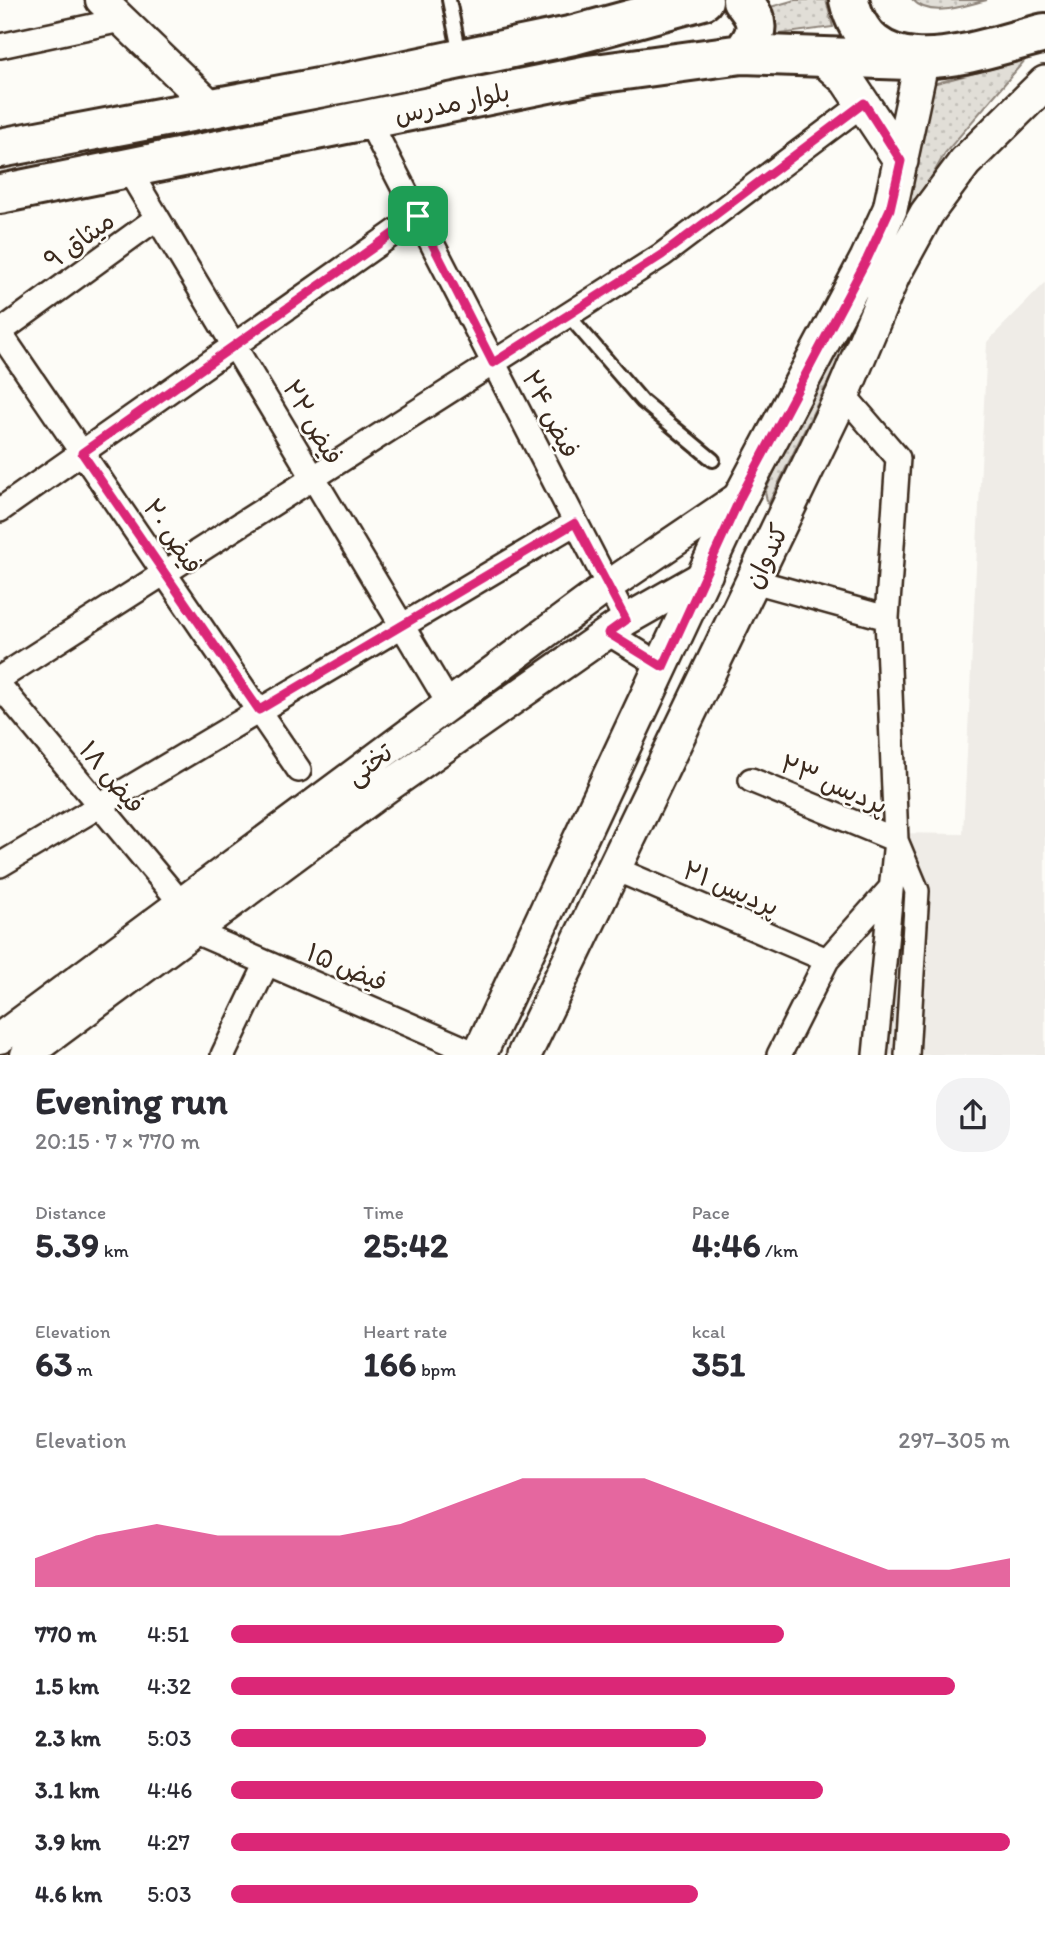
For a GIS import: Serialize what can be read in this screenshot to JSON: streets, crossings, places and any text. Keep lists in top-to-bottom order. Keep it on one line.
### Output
{"streets":{"highway":["بلوار مدرس"],"main road":["کندوان"],"street":["میثاق ۹","فیض ۲۴","فیض ۲۲","فیض ۲۰","تختی","فیض ۱۸","پردیس ۲۳","پردیس ۲۱","فیض ۱۵"]},"crossings":[["بلوار مدرس","فیض ۲۴"],["بلوار مدرس","فیض ۲۲"],["بلوار مدرس","کندوان"],["میثاق ۹","فیض ۲۲"],["میثاق ۹","فیض ۲۰"],["فیض ۲۴","تختی"],["فیض ۲۲","تختی"],["کندوان","تختی"],["کندوان","پردیس ۲۱"],["کندوان","فیض ۱۵"],["تختی","فیض ۱۸"],["تختی","فیض ۱۵"]],"page":{"heading":["Evening run","20:15 · 7 × 770 m"],"stats":[["Distance","5.39 km"],["Time","25:42"],["Pace","4:46 /km"],["Elevation","63 m"],["Heart rate","166 bpm"],["kcal","351"]],"chart":["Elevation","297–305 m"],"list":[{"name":"770 m","note":"4:51"},{"name":"1.5 km","note":"4:32"},{"name":"2.3 km","note":"5:03"},{"name":"3.1 km","note":"4:46"},{"name":"3.9 km","note":"4:27"},{"name":"4.6 km","note":"5:03"}]}}
